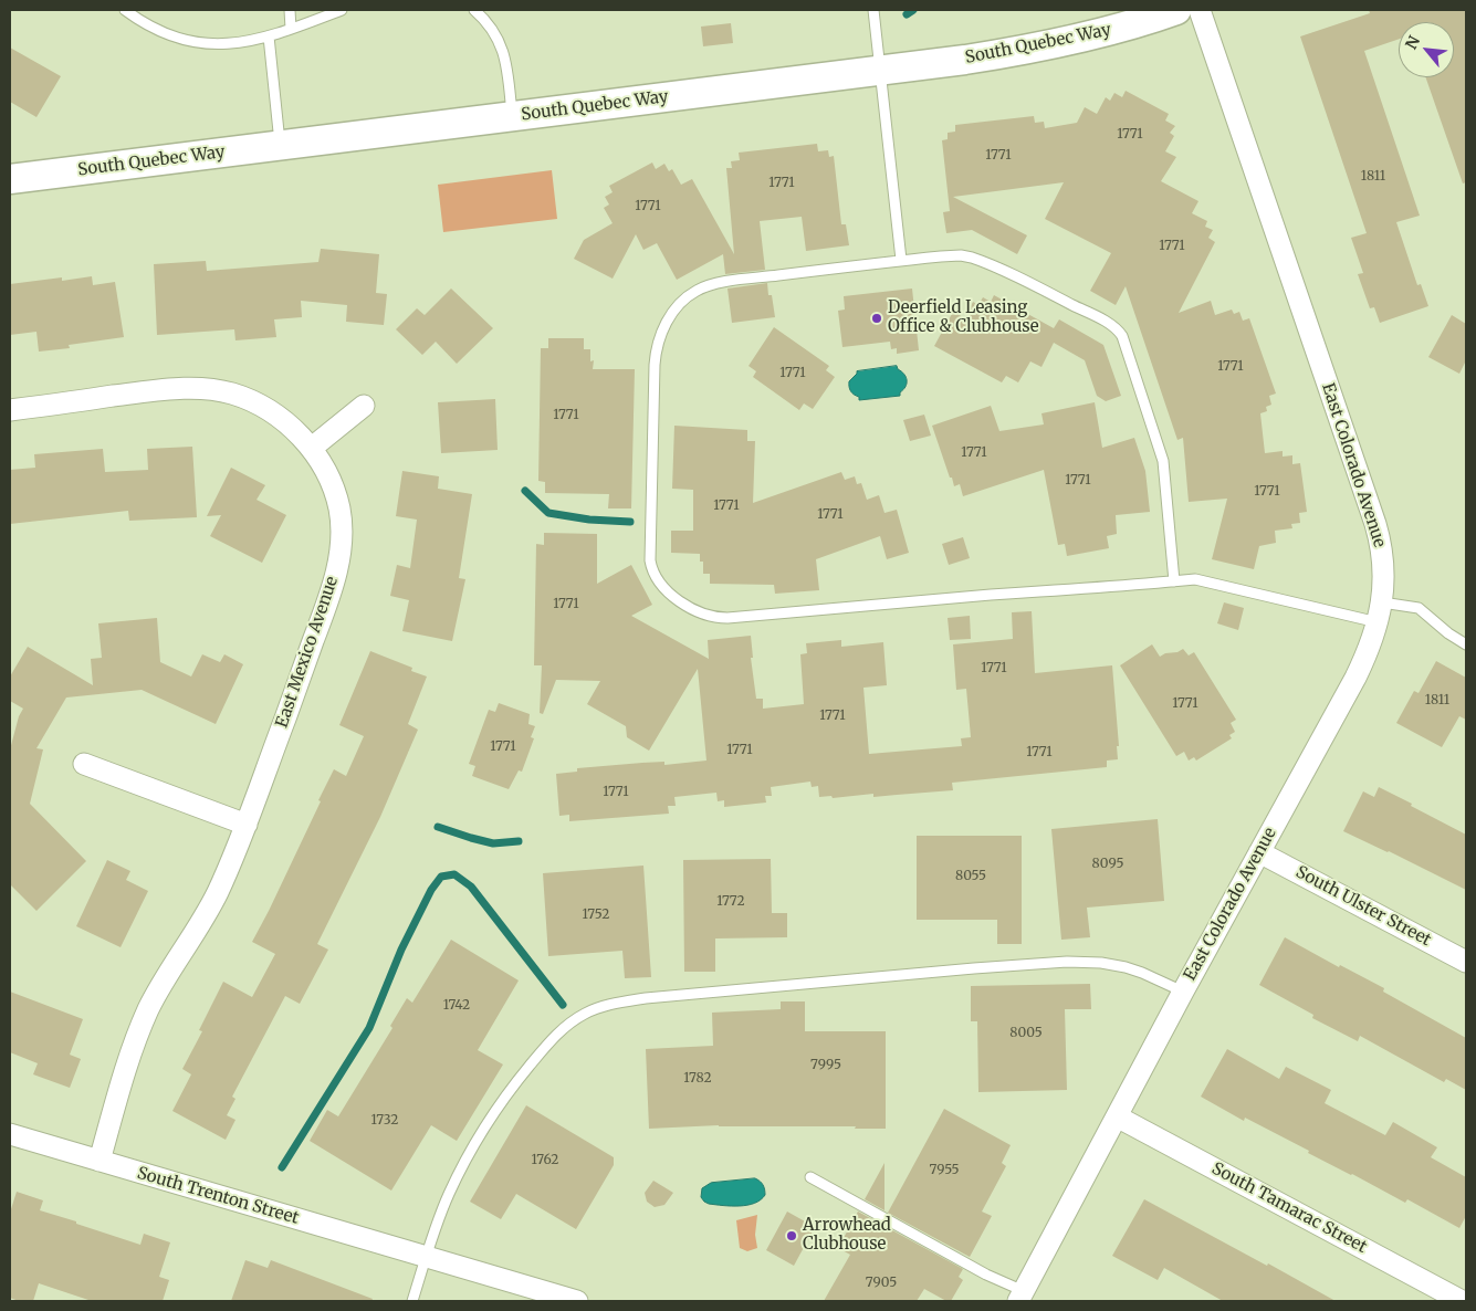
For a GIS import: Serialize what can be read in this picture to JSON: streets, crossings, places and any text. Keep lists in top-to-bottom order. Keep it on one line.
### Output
{"streets":{"street":["South Quebec Way","East Colorado Avenue","East Mexico Avenue","South Ulster Street","South Trenton Street","South Tamarac Street"]},"crossings":[["East Colorado Avenue","South Ulster Street"],["East Colorado Avenue","South Trenton Street"],["East Colorado Avenue","South Tamarac Street"],["East Mexico Avenue","South Trenton Street"]],"places":["Deerfield Leasing Office & Clubhouse","Arrowhead Clubhouse"],"house_numbers":["1771","1771","1811","1771","1771","1771","1771","1771","1771","1771","1771","1771","1771","1771","1771","1771","1811","1771","1771","1771","1771","1771","1771","8095","8055","1772","1752","1742","8005","7995","1782","1732","1762","7955","7905"],"north":"top left"}
